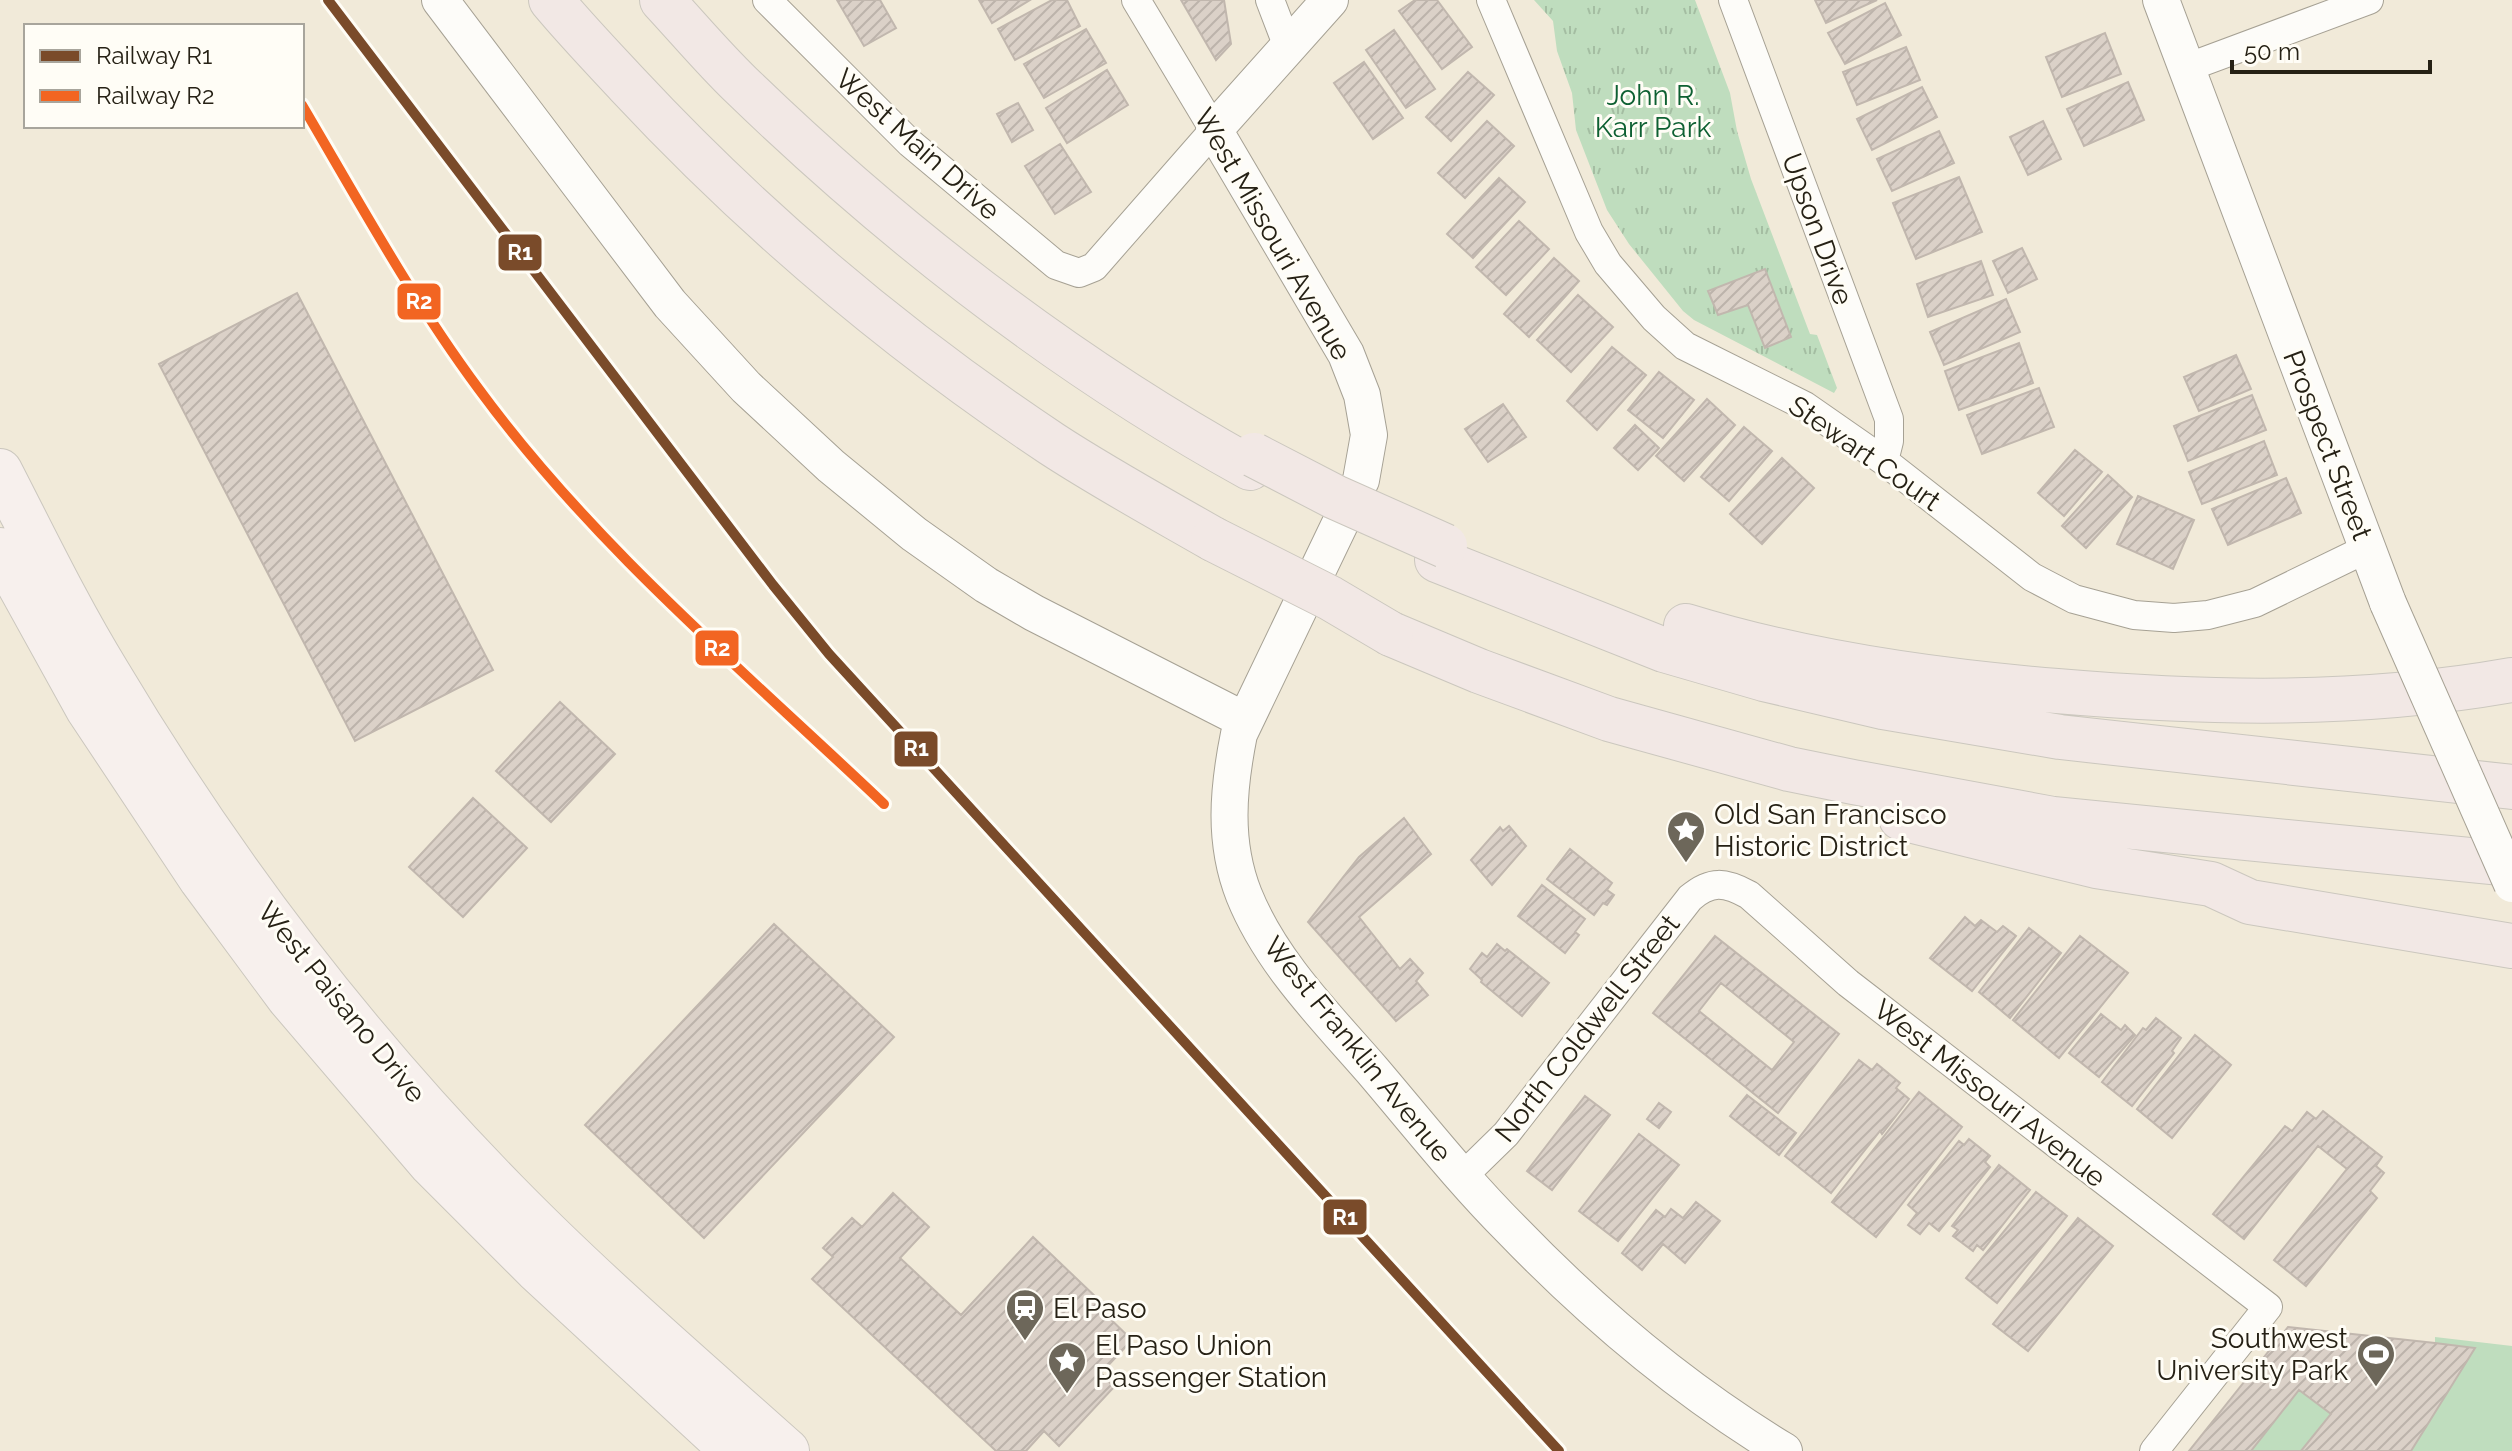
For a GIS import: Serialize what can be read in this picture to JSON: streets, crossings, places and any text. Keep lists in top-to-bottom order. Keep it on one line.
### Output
{"streets":{"main road":["West Paisano Drive"],"street":["West Main Drive","Upson Drive","West Missouri Avenue","Prospect Street","Stewart Court","North Coldwell Street","West Franklin Avenue"]},"crossings":[["West Main Drive","West Missouri Avenue"],["Upson Drive","Stewart Court"],["West Missouri Avenue","North Coldwell Street"],["West Missouri Avenue","West Franklin Avenue"],["Prospect Street","Stewart Court"],["North Coldwell Street","West Franklin Avenue"]],"parks":["John R. Karr Park"],"places":{"place":["Old San Francisco Historic District","El Paso Union Passenger Station"],"station":["El Paso"],"sports":["Southwest University Park"]},"lines":["rail line R1","rail line R2"],"legend":["Railway R1","Railway R2"],"scale_bar":"50 m"}
